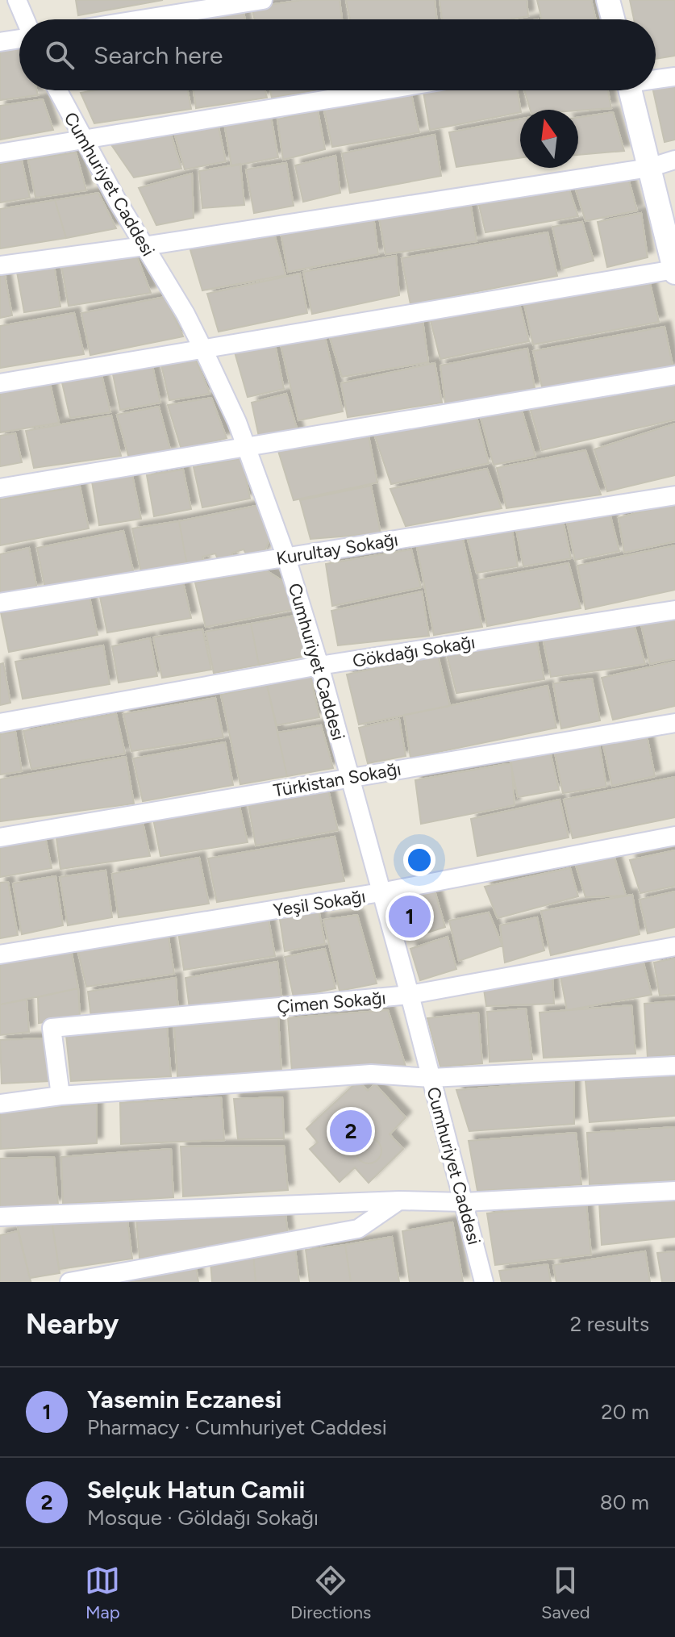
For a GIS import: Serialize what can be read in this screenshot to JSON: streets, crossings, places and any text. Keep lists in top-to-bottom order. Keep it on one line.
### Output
{"streets":{"street":["Cumhuriyet Caddesi","Kurultay Sokağı","Gökdağı Sokağı","Türkistan Sokağı","Yeşil Sokağı","Çimen Sokağı"]},"crossings":[["Cumhuriyet Caddesi","Kurultay Sokağı"],["Cumhuriyet Caddesi","Gökdağı Sokağı"],["Cumhuriyet Caddesi","Türkistan Sokağı"],["Cumhuriyet Caddesi","Yeşil Sokağı"],["Cumhuriyet Caddesi","Çimen Sokağı"]],"north":"top","page":{"search":"Search here","pins":["1","2"],"heading":["Nearby","2 results"],"list":[{"mark":"1","name":"Yasemin Eczanesi","note":"Pharmacy · Cumhuriyet Caddesi","value":"20 m"},{"mark":"2","name":"Selçuk Hatun Camii","note":"Mosque · Göldağı Sokağı","value":"80 m"}],"nav":["Map","Directions","Saved"]}}
